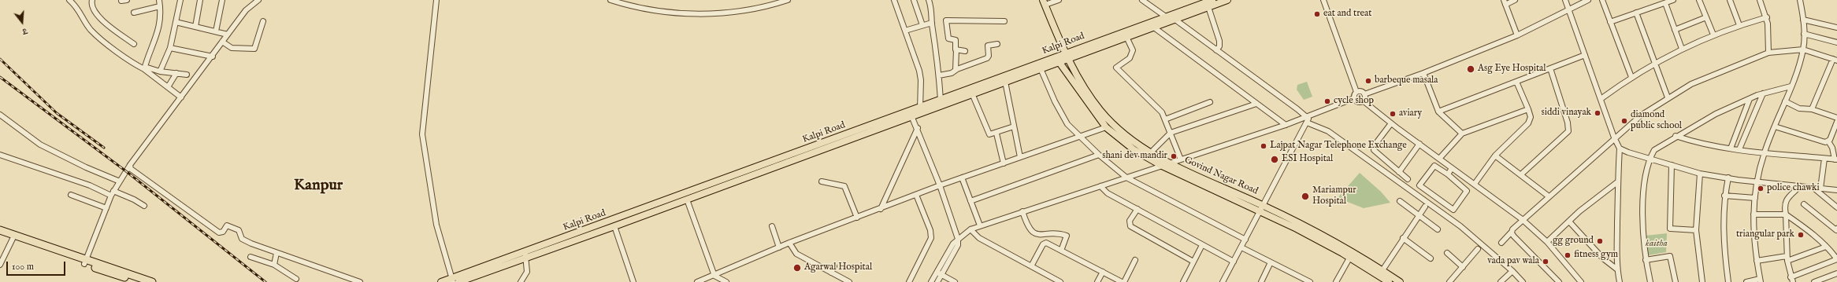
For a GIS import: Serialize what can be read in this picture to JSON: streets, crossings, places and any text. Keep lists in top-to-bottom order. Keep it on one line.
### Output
{"streets":{"main road":["Kalpi Road","Govind Nagar Road"]},"crossings":[["Kalpi Road","Govind Nagar Road"]],"districts":["Kanpur"],"parks":["kaitha"],"places":["eat and treat","Asg Eye Hospital","barbeque masala","cycle shop","siddi vinayak","aviary","diamond public school","Lajpat Nagar Telephone Exchange","shani dev mandir","ESI Hospital","police chawki","Mariampur Hospital","triangular park","gg ground","fitness gym","vada pav wala","Agarwal Hospital"],"scale_bar":"100 m","north":"bottom"}
